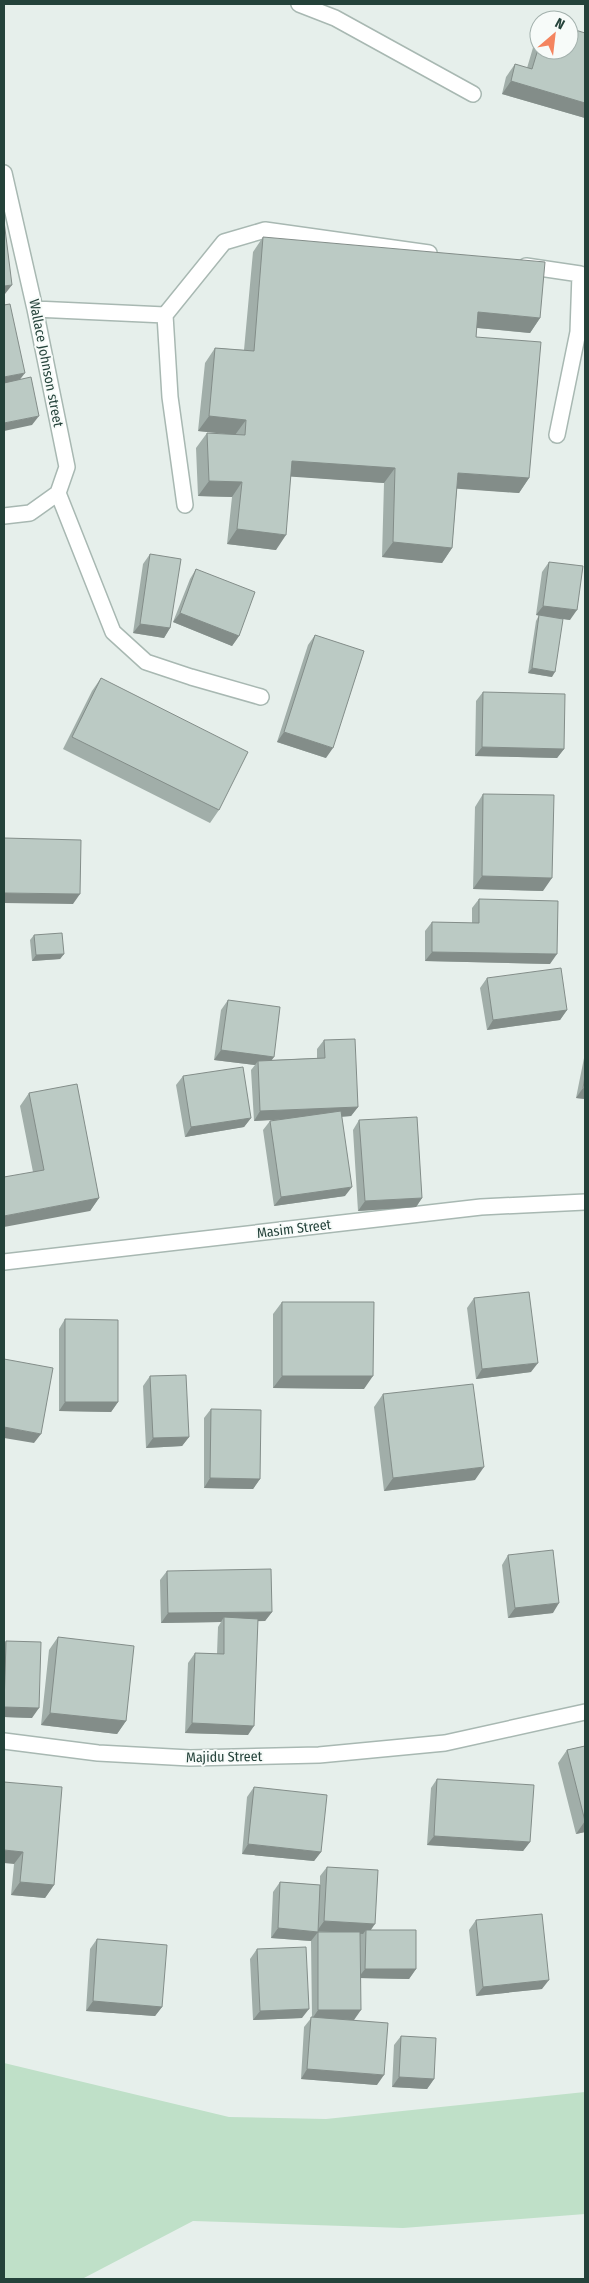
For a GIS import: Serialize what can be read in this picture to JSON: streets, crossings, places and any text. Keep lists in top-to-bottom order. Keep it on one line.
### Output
{"streets":{"street":["Wallace Johnson street","Masim Street","Majidu Street"]},"north":"top right"}
